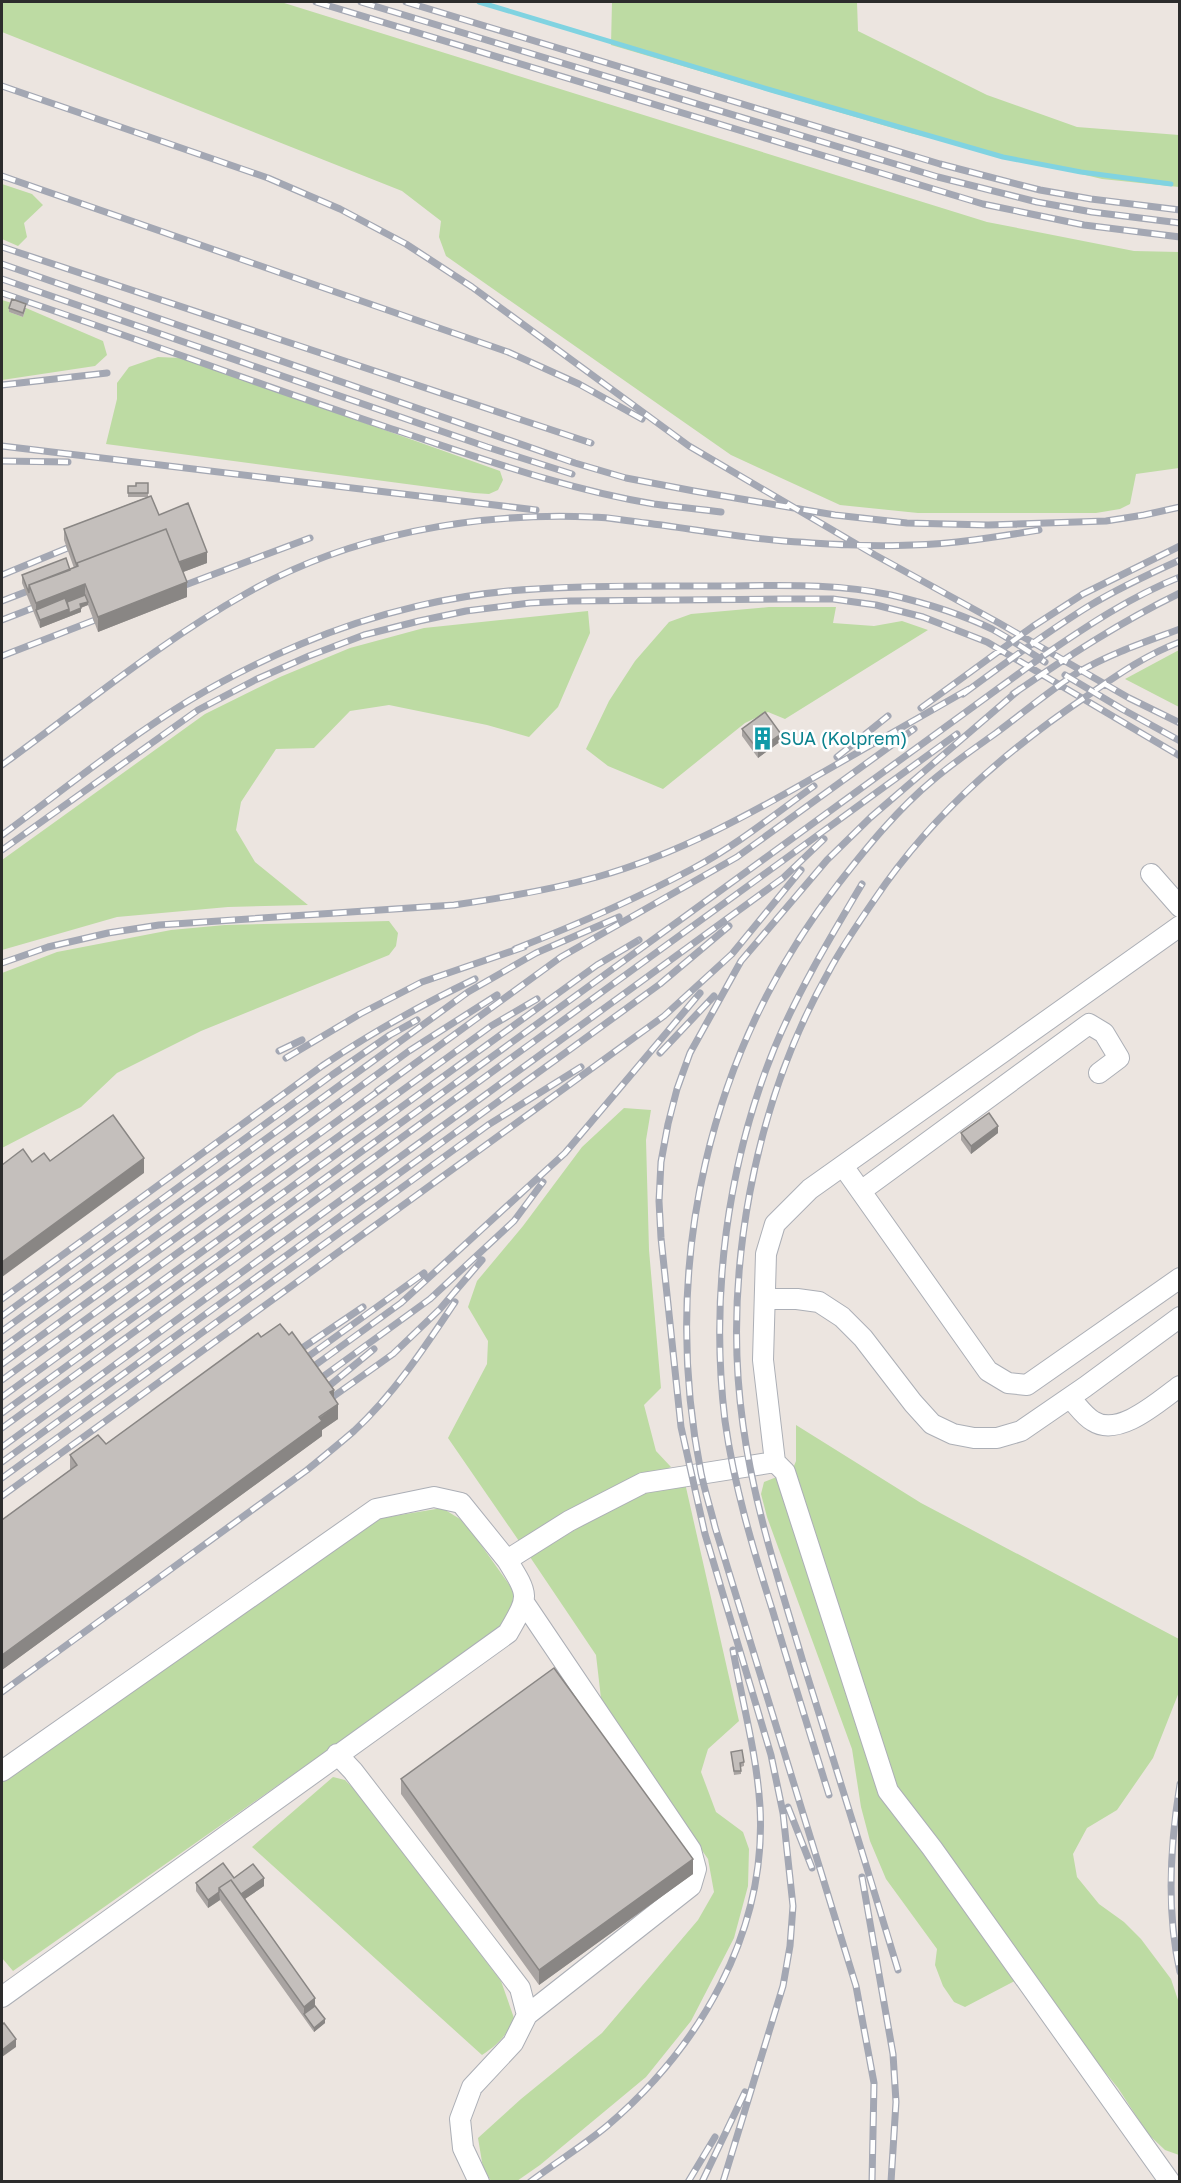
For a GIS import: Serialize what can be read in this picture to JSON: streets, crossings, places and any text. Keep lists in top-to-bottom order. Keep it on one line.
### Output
{"places":{"building":["SUA (Kolprem)"]}}
